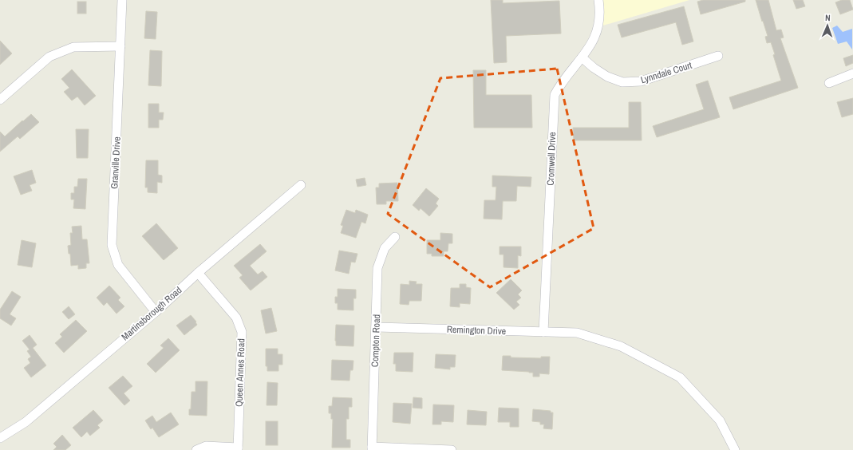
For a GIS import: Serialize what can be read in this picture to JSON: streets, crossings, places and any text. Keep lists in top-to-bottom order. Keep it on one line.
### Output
{"streets":{"street":["Lynndale Court","Cromwell Drive","Granville Drive","Martinsborough Road","Remington Drive","Compton Road","Queen Annes Road"]},"crossings":[["Lynndale Court","Cromwell Drive"],["Cromwell Drive","Remington Drive"],["Granville Drive","Martinsborough Road"],["Martinsborough Road","Queen Annes Road"],["Remington Drive","Compton Road"]],"north":"top"}
